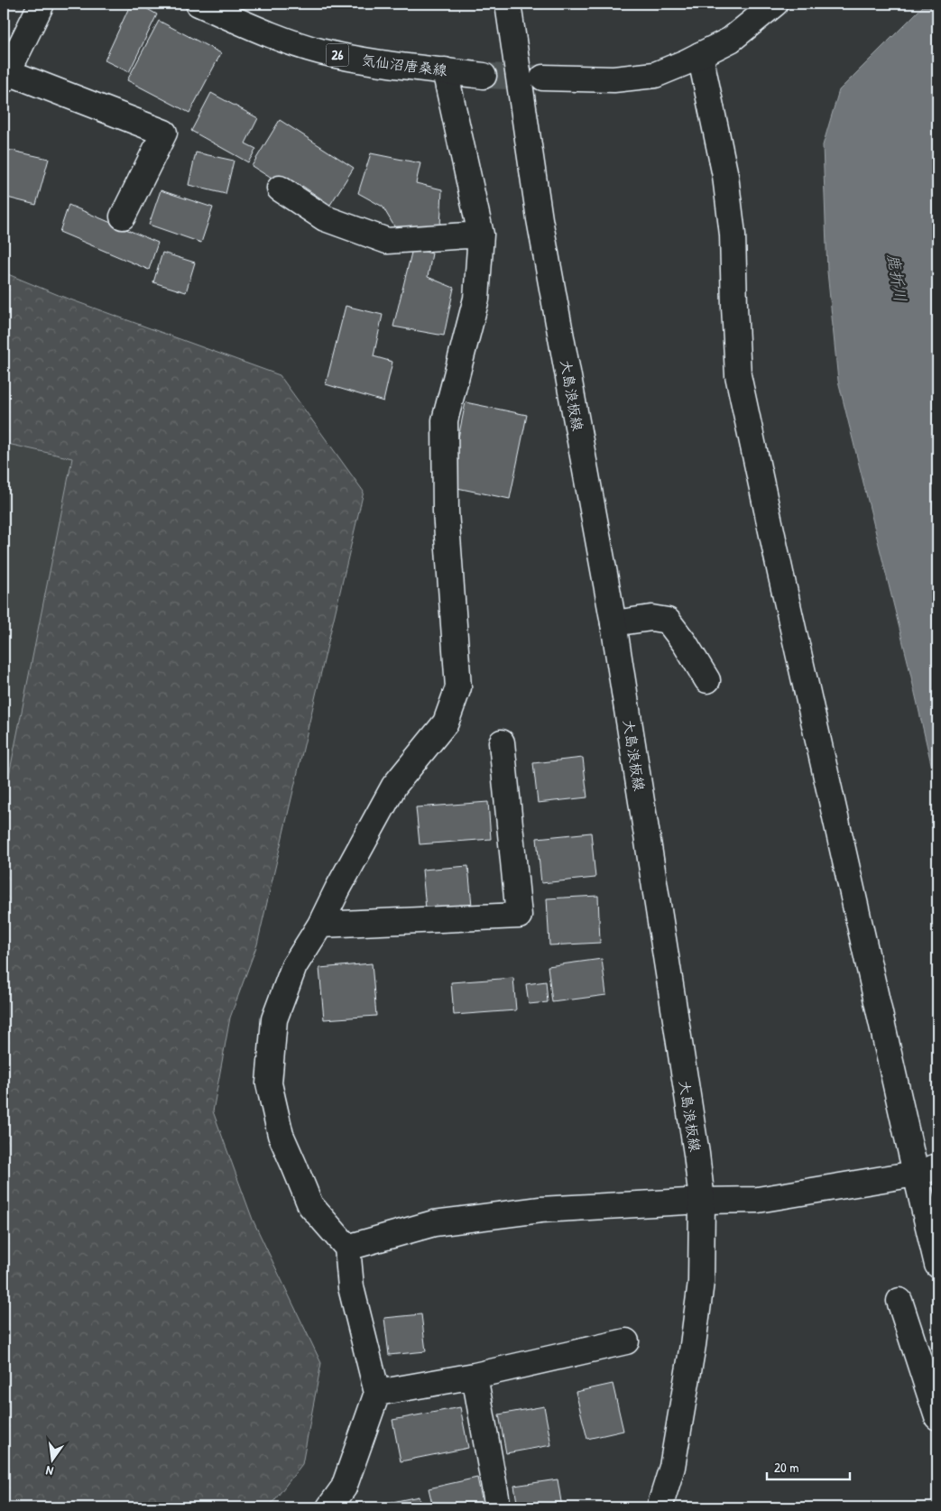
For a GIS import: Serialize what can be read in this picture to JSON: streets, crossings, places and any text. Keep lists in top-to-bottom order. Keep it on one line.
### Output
{"streets":{"street":["26","気仙沼唐桑線","大島浪板線"]},"water":["鹿折川"],"scale_bar":"20 m","north":"bottom"}
